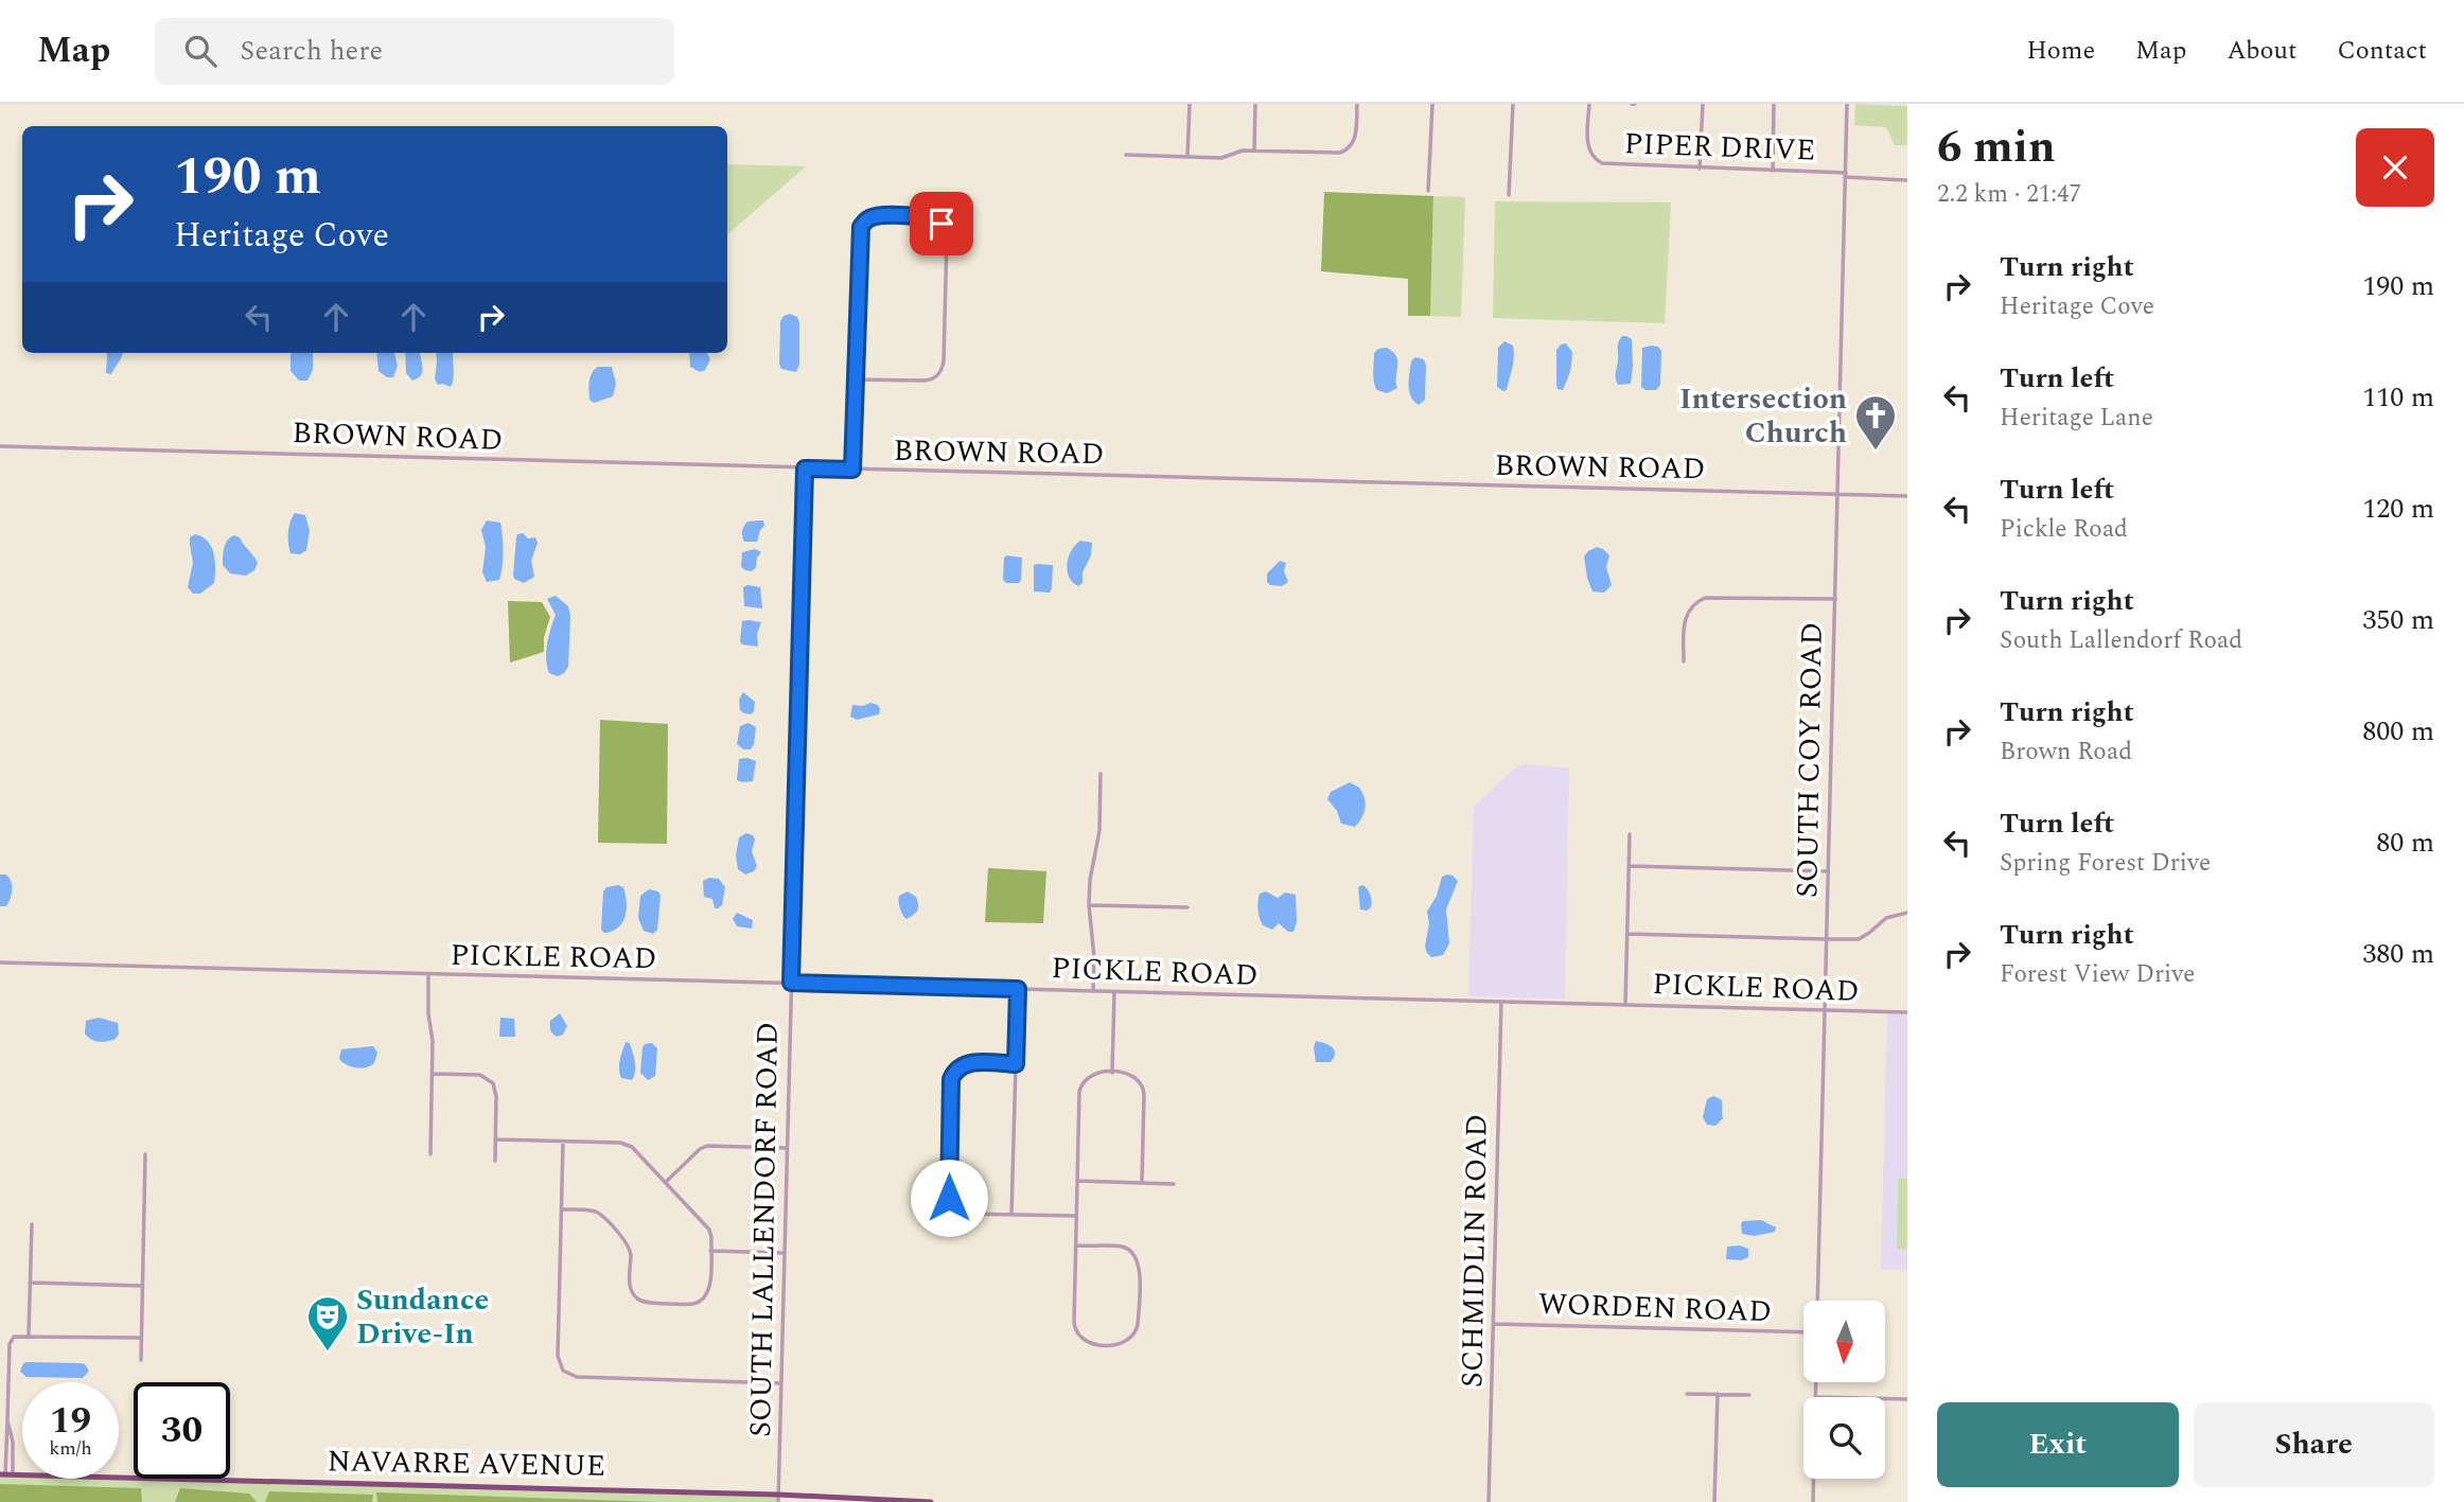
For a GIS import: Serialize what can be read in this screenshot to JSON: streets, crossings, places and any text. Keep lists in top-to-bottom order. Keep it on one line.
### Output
{"streets":{"highway":["NAVARRE AVENUE"],"street":["PIPER DRIVE","BROWN ROAD","SOUTH COY ROAD","PICKLE ROAD","SOUTH LALLENDORF ROAD","SCHMIDLIN ROAD","WORDEN ROAD"]},"crossings":[["PIPER DRIVE","SOUTH COY ROAD"],["BROWN ROAD","SOUTH COY ROAD"],["BROWN ROAD","SOUTH LALLENDORF ROAD"],["SOUTH COY ROAD","PICKLE ROAD"],["PICKLE ROAD","SOUTH LALLENDORF ROAD"],["PICKLE ROAD","SCHMIDLIN ROAD"],["SOUTH LALLENDORF ROAD","NAVARRE AVENUE"],["SCHMIDLIN ROAD","WORDEN ROAD"]],"places":{"church":["Intersection Church"],"theatre":["Sundance Drive-In"]},"north":"bottom","page":{"header":"Map","search":"Search here","nav":["Home","Map","About","Contact"],"heading":["6 min","2.2 km · 21:47"],"turn":["190 m","Heritage Cove"],"list":[{"name":"Turn right","note":"Heritage Cove","value":"190 m"},{"name":"Turn left","note":"Heritage Lane","value":"110 m"},{"name":"Turn left","note":"Pickle Road","value":"120 m"},{"name":"Turn right","note":"South Lallendorf Road","value":"350 m"},{"name":"Turn right","note":"Brown Road","value":"800 m"},{"name":"Turn left","note":"Spring Forest Drive","value":"80 m"},{"name":"Turn right","note":"Forest View Drive","value":"380 m"}],"speed":"19 km/h","limit":"30","buttons":["Exit","Share"]}}
